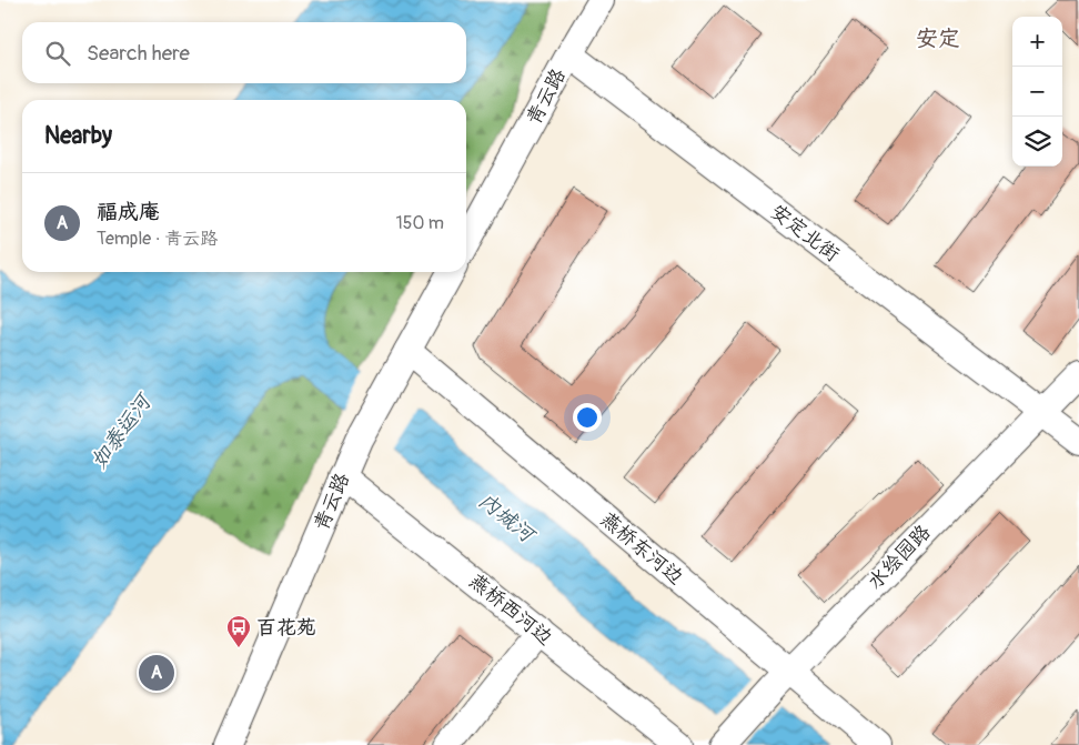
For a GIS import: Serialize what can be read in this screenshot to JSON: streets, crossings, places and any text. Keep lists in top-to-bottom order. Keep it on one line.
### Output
{"streets":{"street":["青云路","安定北街","燕桥东河边","水绘园路","燕桥西河边"]},"crossings":[["青云路","安定北街"],["青云路","燕桥东河边"],["青云路","燕桥西河边"],["安定北街","水绘园路"],["燕桥东河边","水绘园路"]],"districts":["安定"],"water":["如泰运河","内城河"],"places":{"bus stop":["百花苑"]},"page":{"map_buttons":["+","−"],"search":"Search here","heading":"Nearby","list":[{"mark":"A","name":"福成庵","note":"Temple · 青云路","value":"150 m"}],"pins":"A"}}
